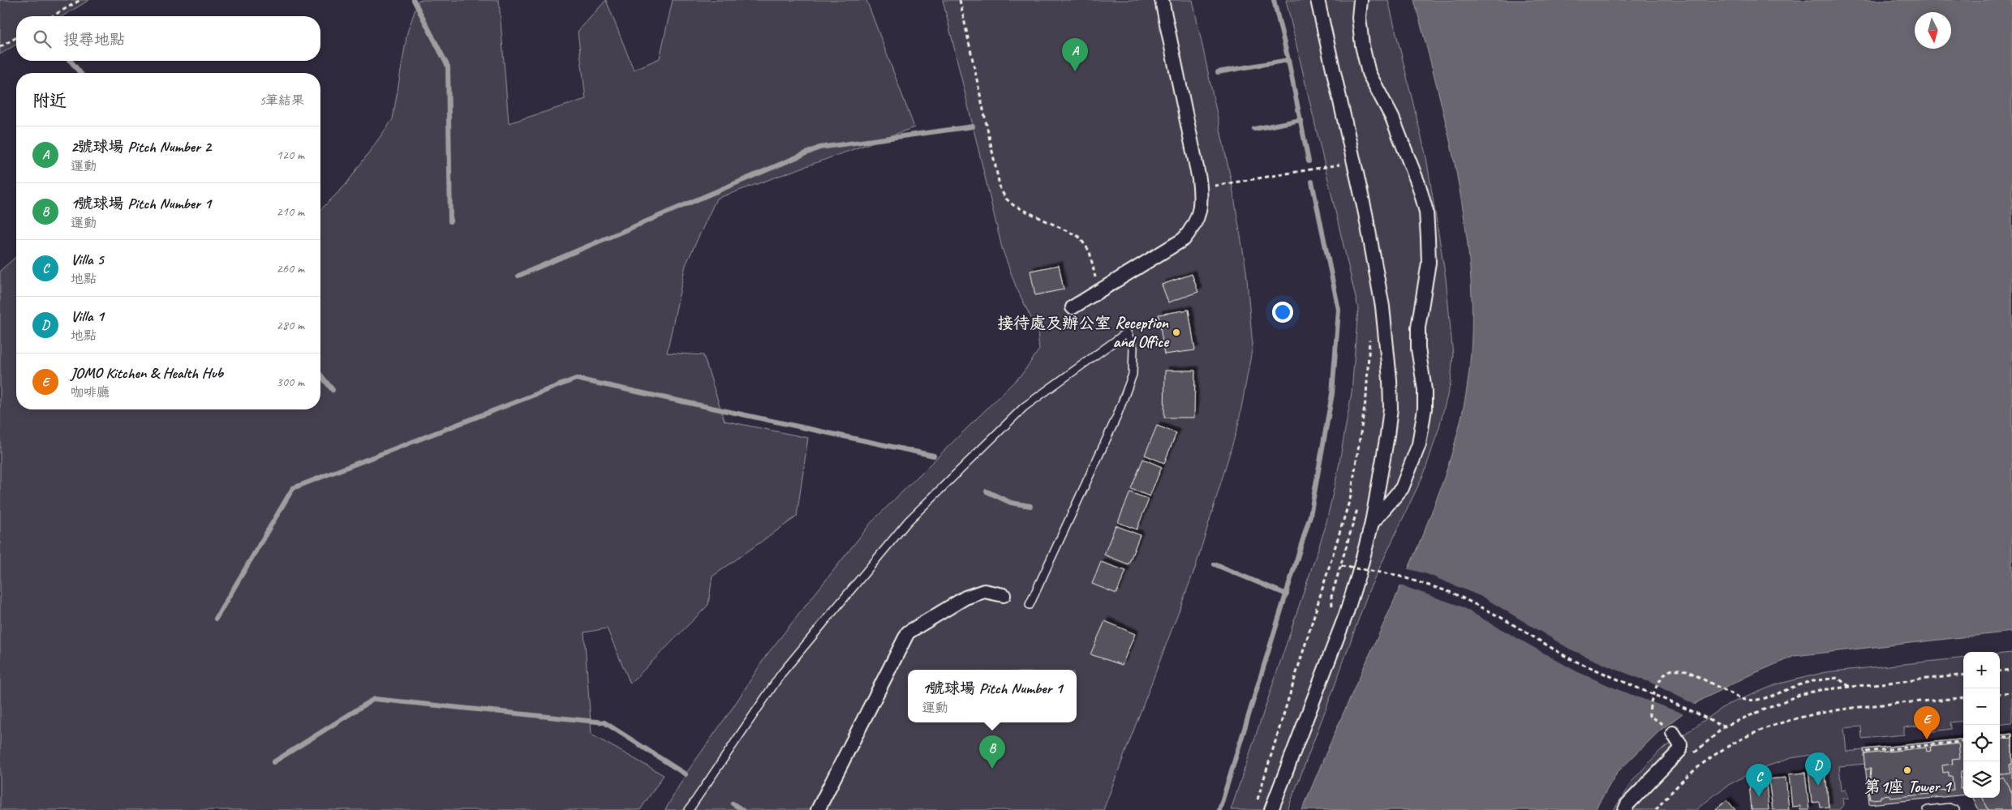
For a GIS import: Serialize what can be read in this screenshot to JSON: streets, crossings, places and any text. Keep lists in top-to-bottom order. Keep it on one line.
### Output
{"places":["接待處及辦公室 Reception and Office","第1座 Tower 1"],"north":"bottom","page":{"search":"搜尋地點","pins":["A","E","B","D","C"],"heading":["附近","5筆結果"],"list":[{"mark":"A","name":"2號球場 Pitch Number 2","note":"運動","value":"120 m"},{"mark":"B","name":"1號球場 Pitch Number 1","note":"運動","value":"210 m"},{"mark":"C","name":"Villa 5","note":"地點","value":"260 m"},{"mark":"D","name":"Villa 1","note":"地點","value":"280 m"},{"mark":"E","name":"JOMO Kitchen & Health Hub","note":"咖啡廳","value":"300 m"}],"map_buttons":["+","−"],"popup":["1號球場 Pitch Number 1","運動"]}}
